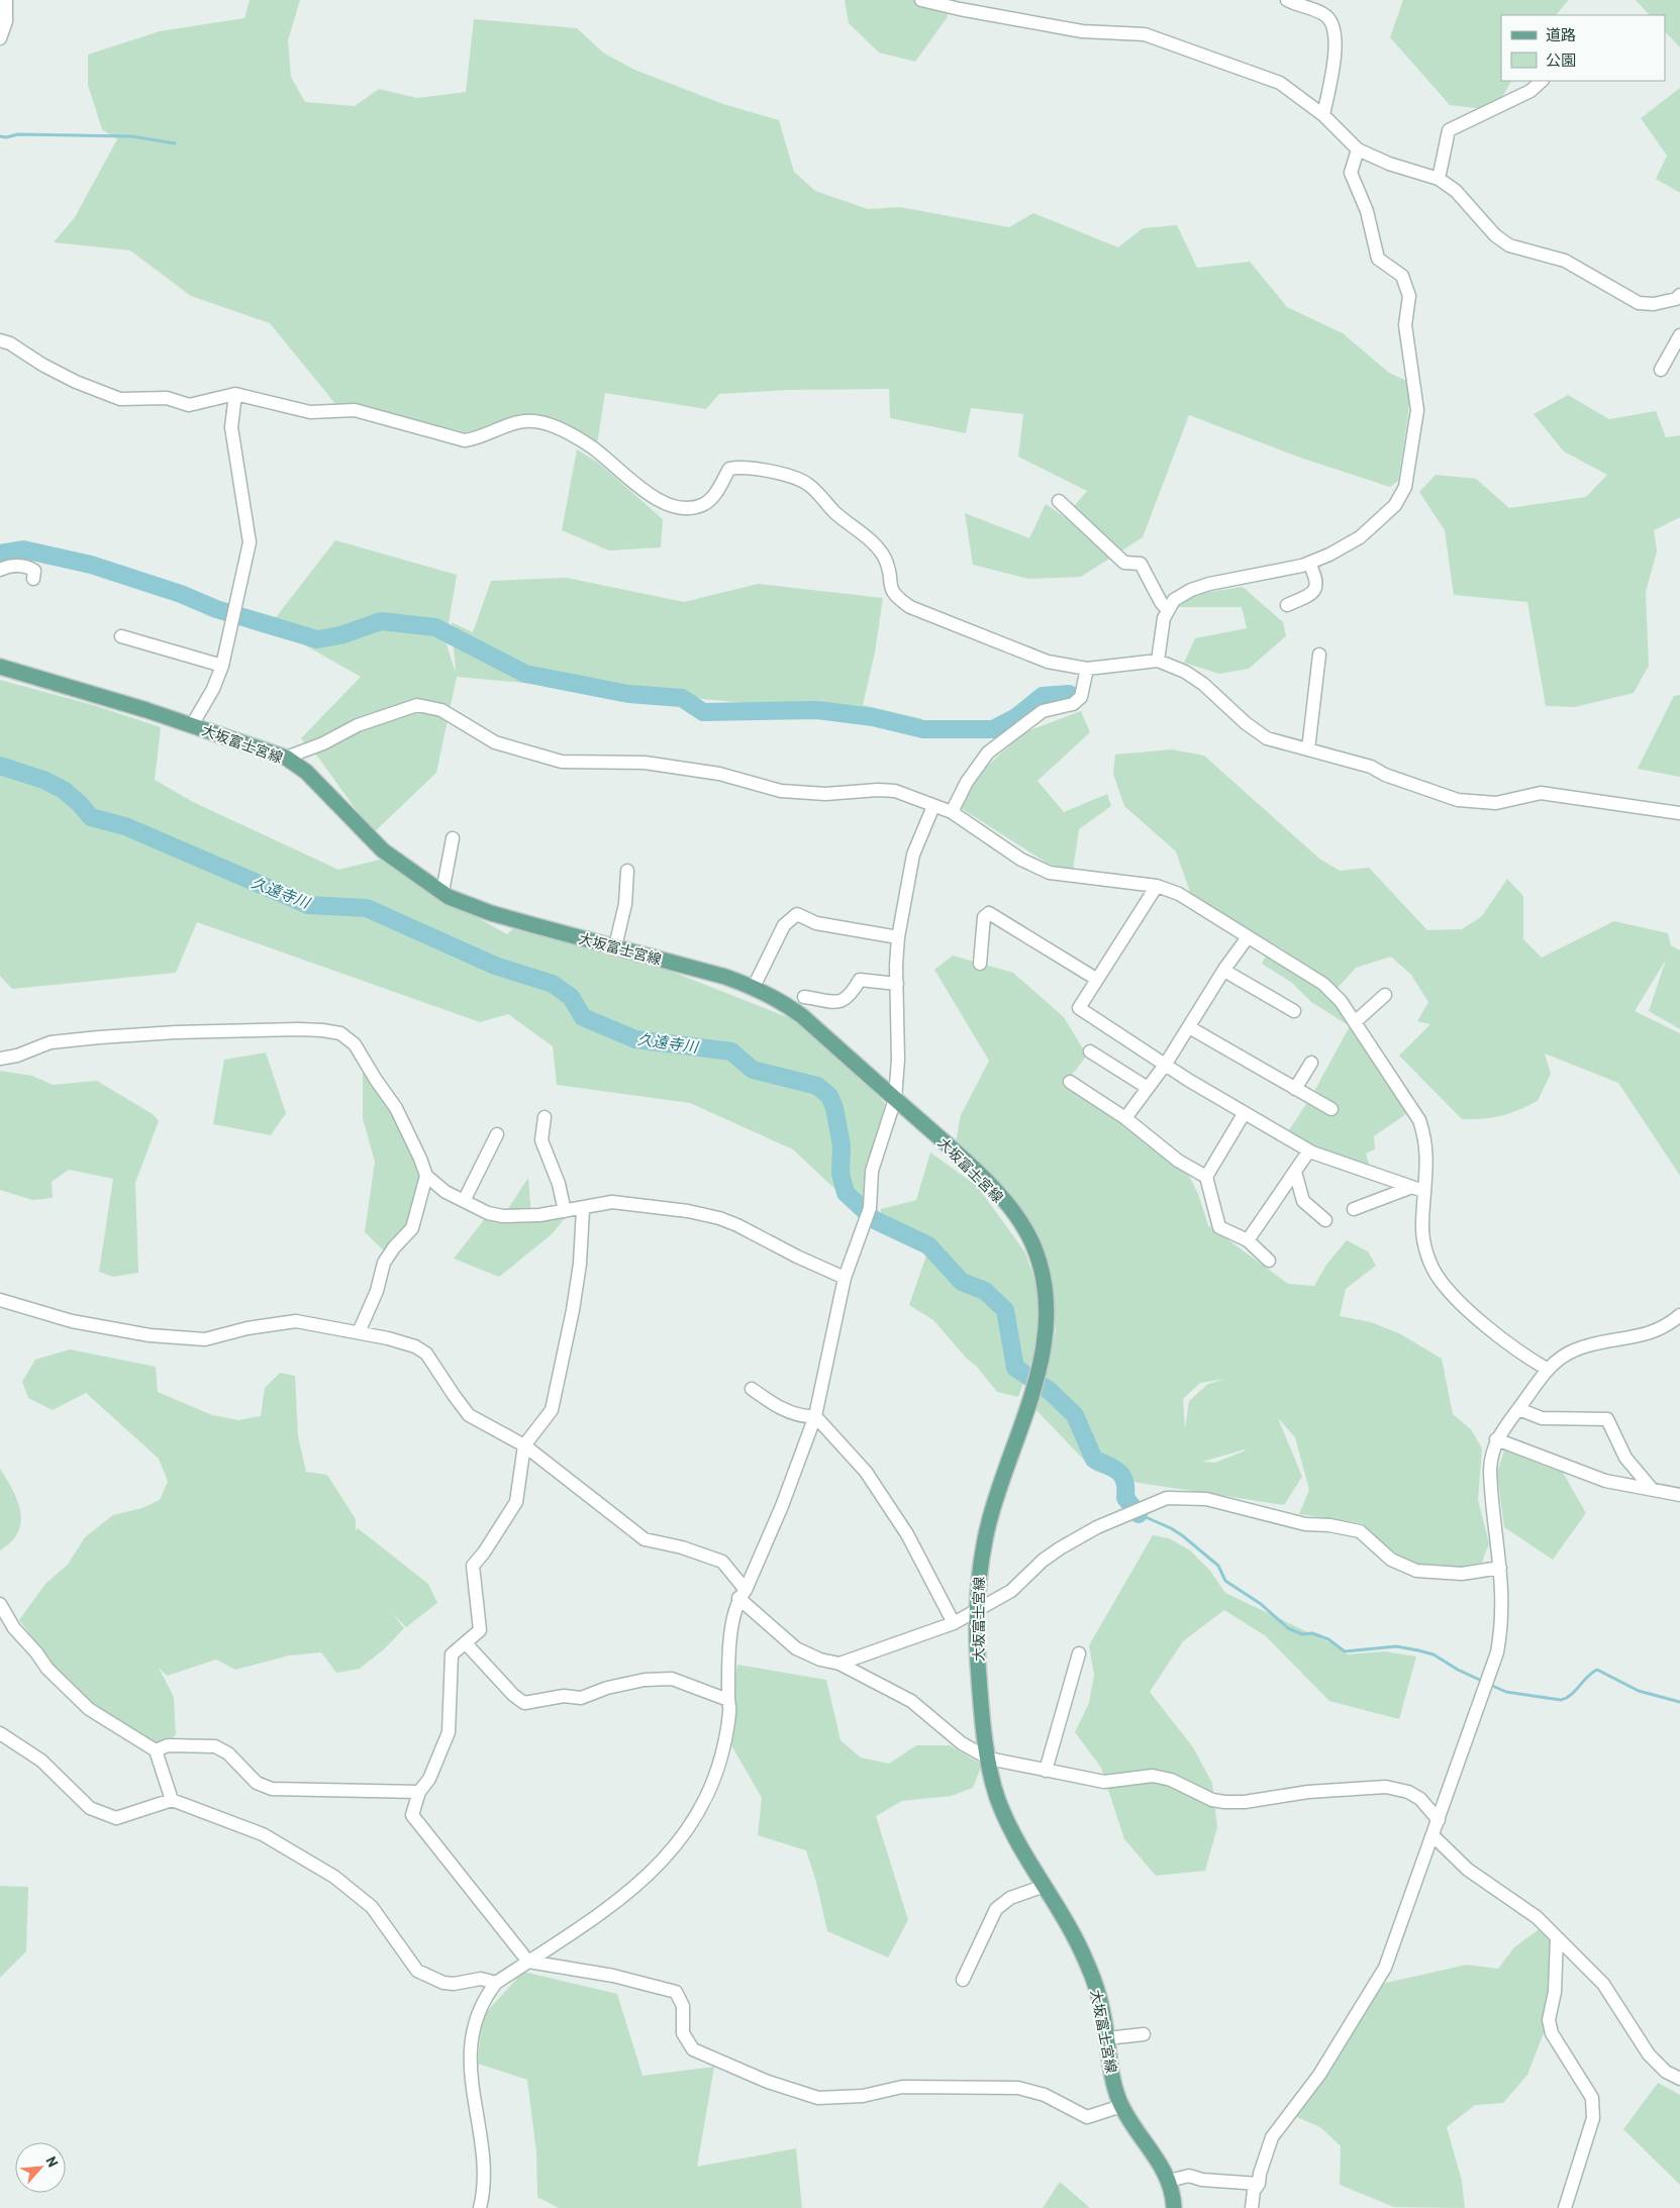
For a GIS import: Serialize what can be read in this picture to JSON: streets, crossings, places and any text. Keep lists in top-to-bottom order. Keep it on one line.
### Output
{"streets":{"main road":["大坂富士宮線"]},"water":["久遠寺川"],"legend":["道路","公園"],"north":"top right"}
